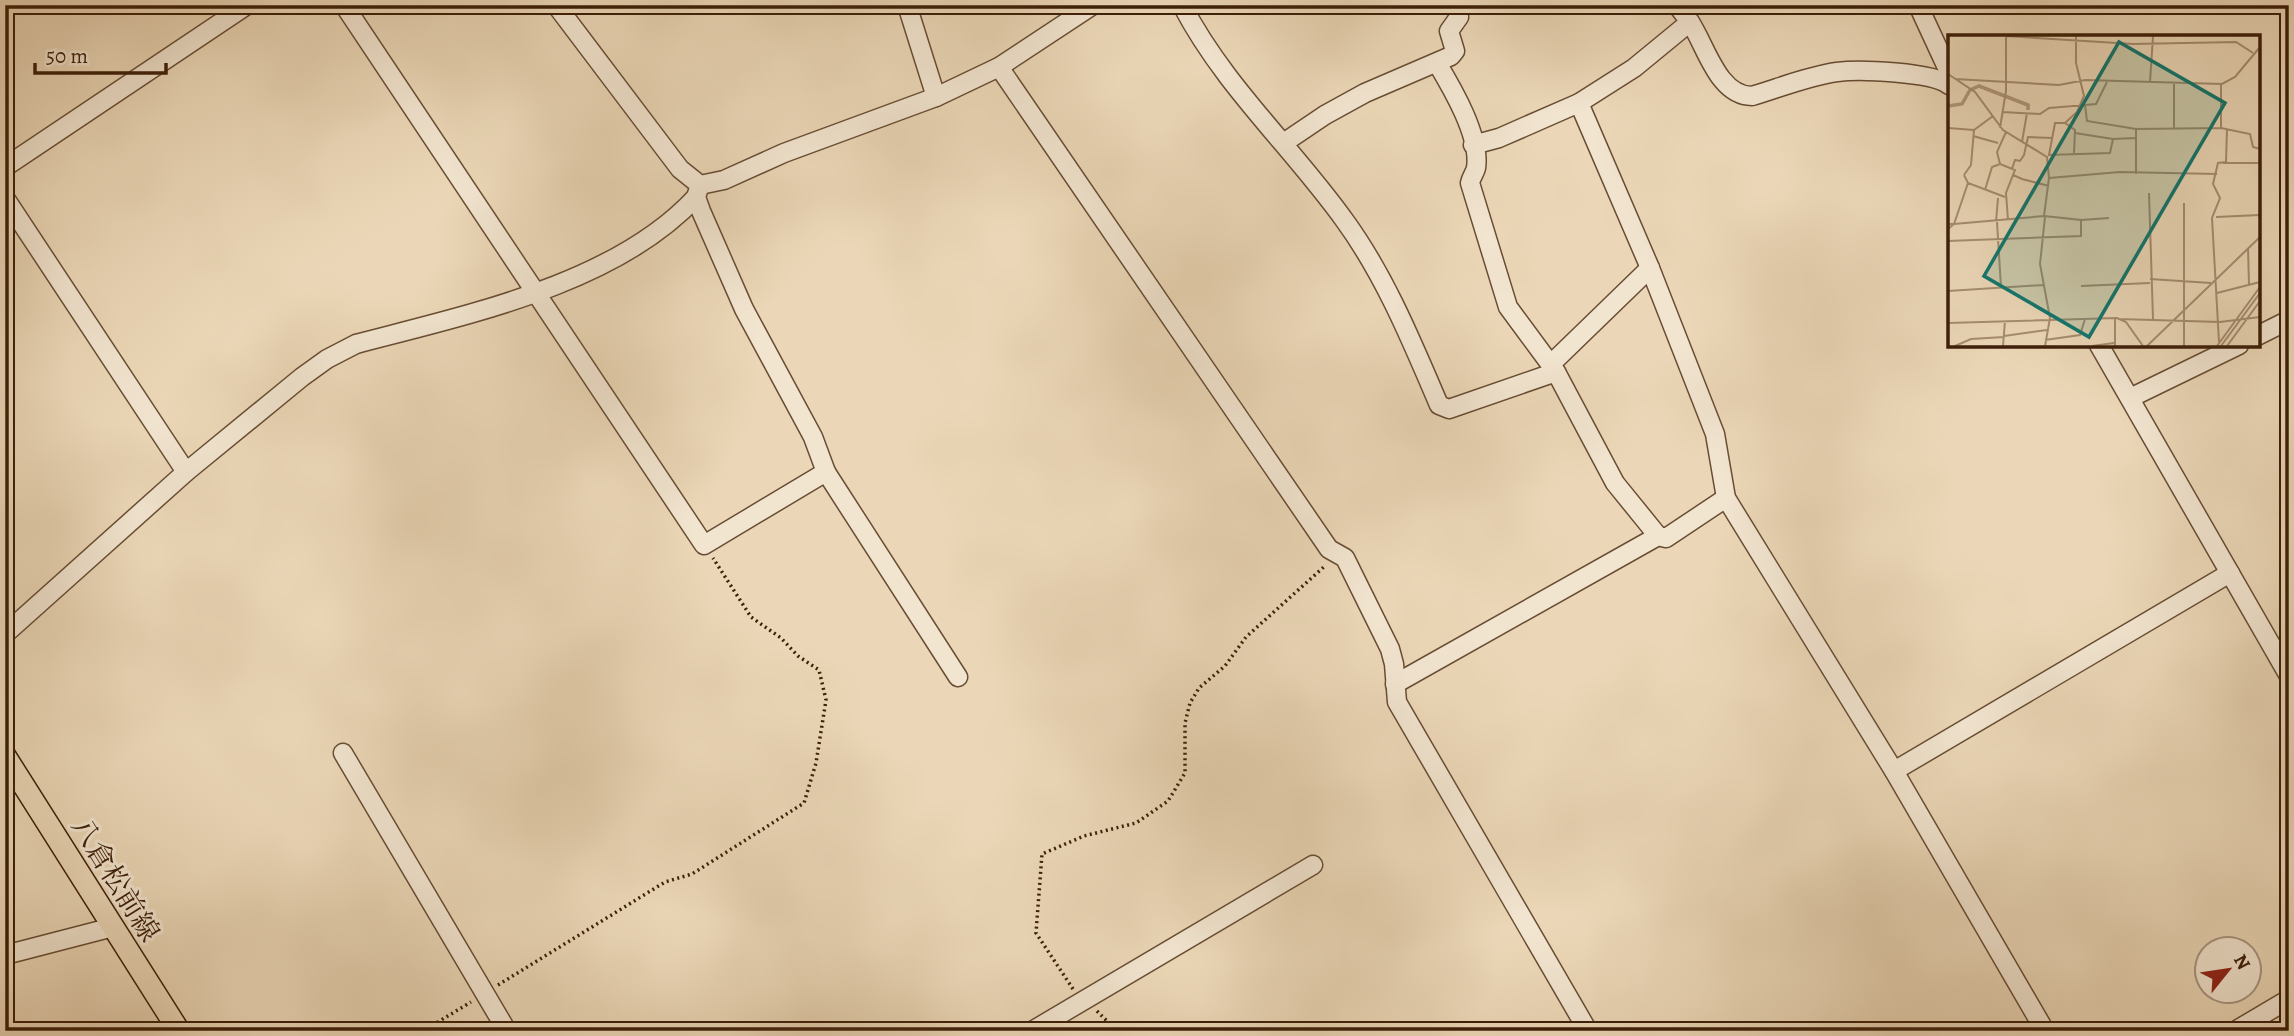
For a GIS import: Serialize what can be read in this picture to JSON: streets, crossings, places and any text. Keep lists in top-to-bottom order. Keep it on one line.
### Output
{"streets":{"main road":["八倉松前線"]},"scale_bar":"50 m","north":"top right"}
